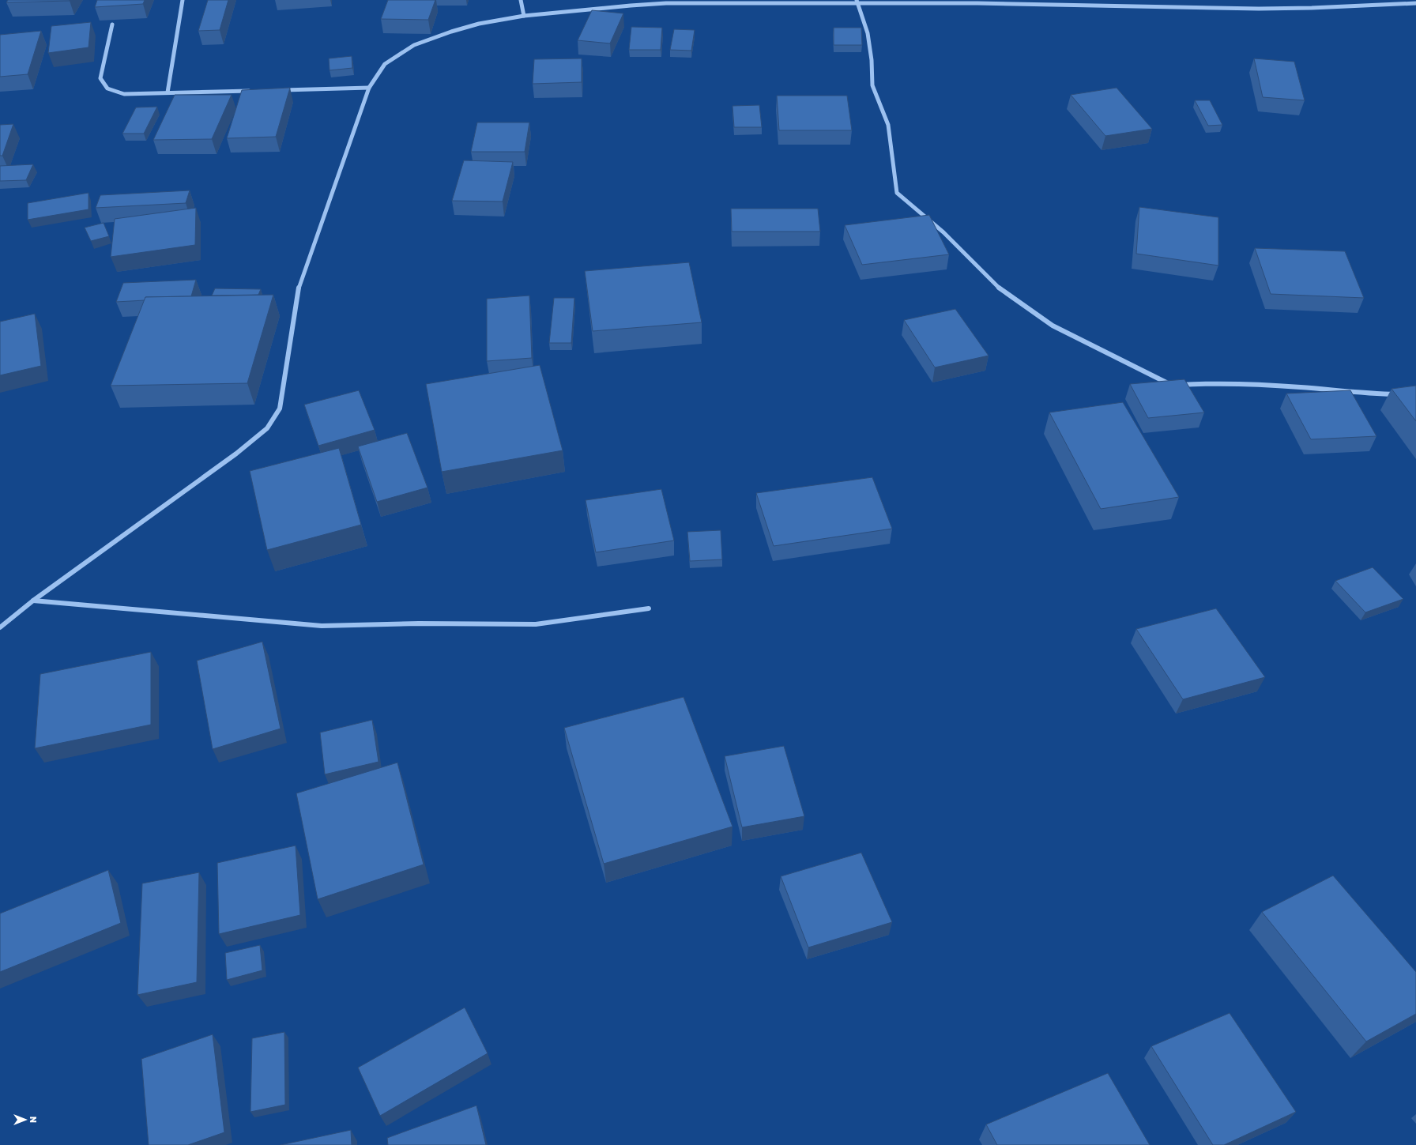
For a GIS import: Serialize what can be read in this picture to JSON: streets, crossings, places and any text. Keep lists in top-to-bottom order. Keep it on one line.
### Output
{"north":"right"}
